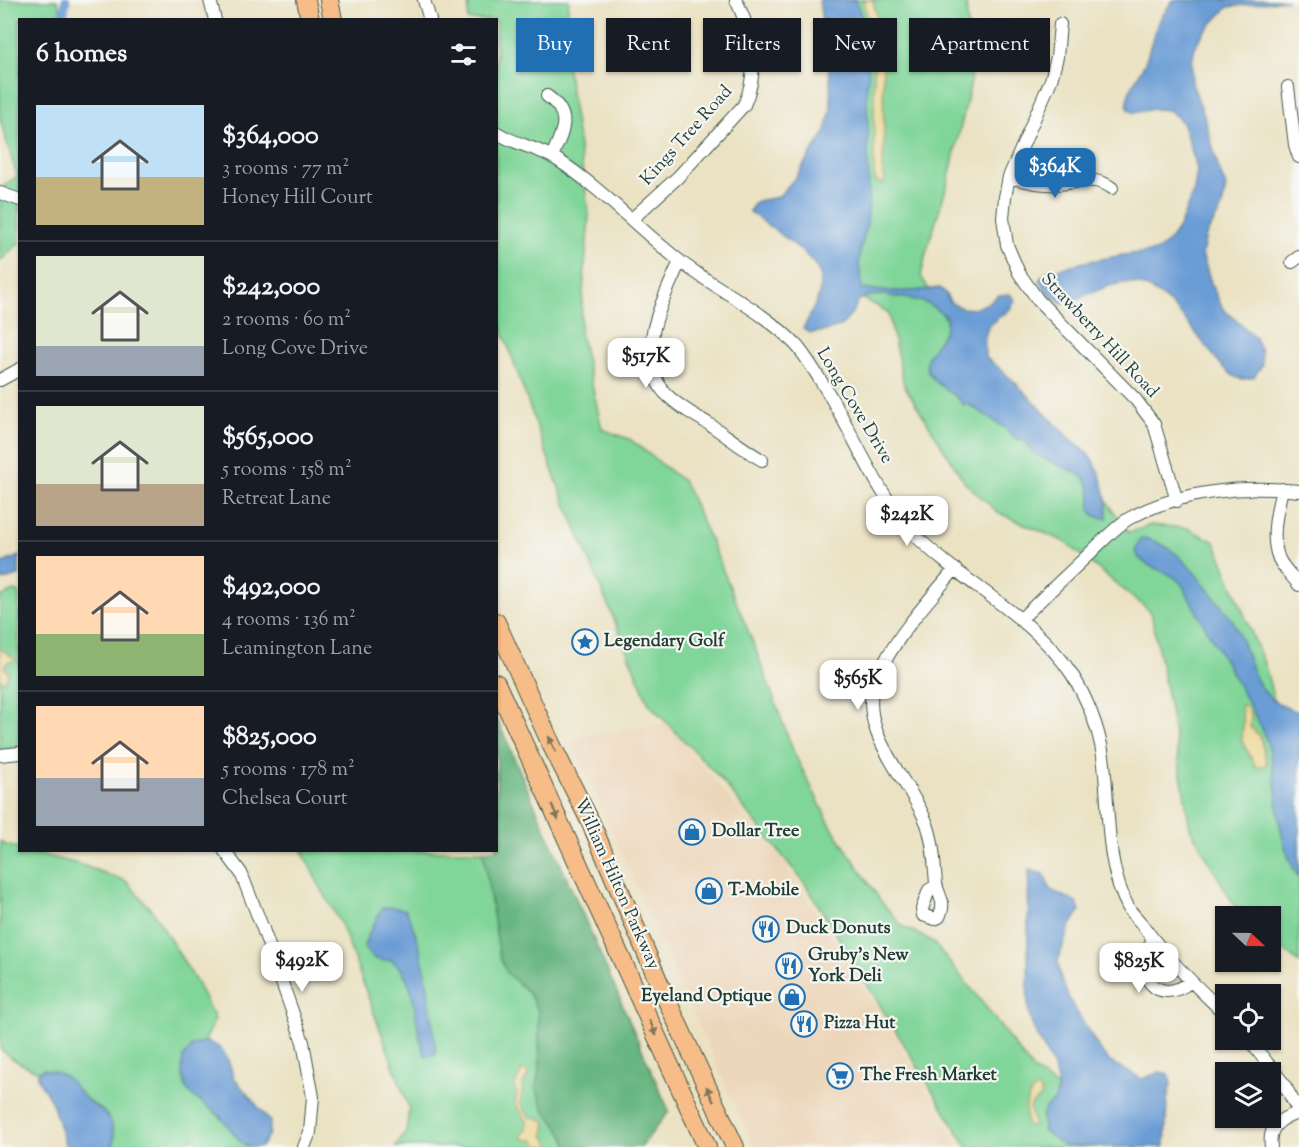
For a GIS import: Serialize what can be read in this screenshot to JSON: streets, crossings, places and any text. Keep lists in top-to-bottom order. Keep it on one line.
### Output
{"streets":{"highway":["William Hilton Parkway"],"street":["Kings Tree Road","Strawberry Hill Road","Long Cove Drive"]},"crossings":[["Kings Tree Road","Long Cove Drive"]],"places":{"place":["Legendary Golf"],"shop":["Dollar Tree","T-Mobile","Eyeland Optique"],"restaurant":["Duck Donuts","Gruby's New York Deli","Pizza Hut"],"supermarket":["The Fresh Market"]},"north":"right","page":{"chip":["Buy","Rent","Filters","New","Apartment"],"heading":"6 homes","list":[{"name":"$364,000","note":"3 rooms · 77 m² · Honey Hill Court"},{"name":"$242,000","note":"2 rooms · 60 m² · Long Cove Drive"},{"name":"$565,000","note":"5 rooms · 158 m² · Retreat Lane"},{"name":"$492,000","note":"4 rooms · 136 m² · Leamington Lane"},{"name":"$825,000","note":"5 rooms · 178 m² · Chelsea Court"}],"price":["$364K","$517K","$242K","$565K","$492K","$825K"]}}
